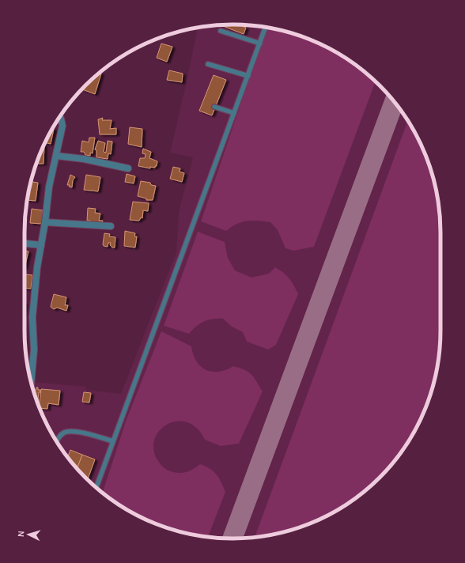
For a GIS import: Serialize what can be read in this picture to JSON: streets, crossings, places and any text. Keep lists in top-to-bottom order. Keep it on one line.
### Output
{"north":"left"}
